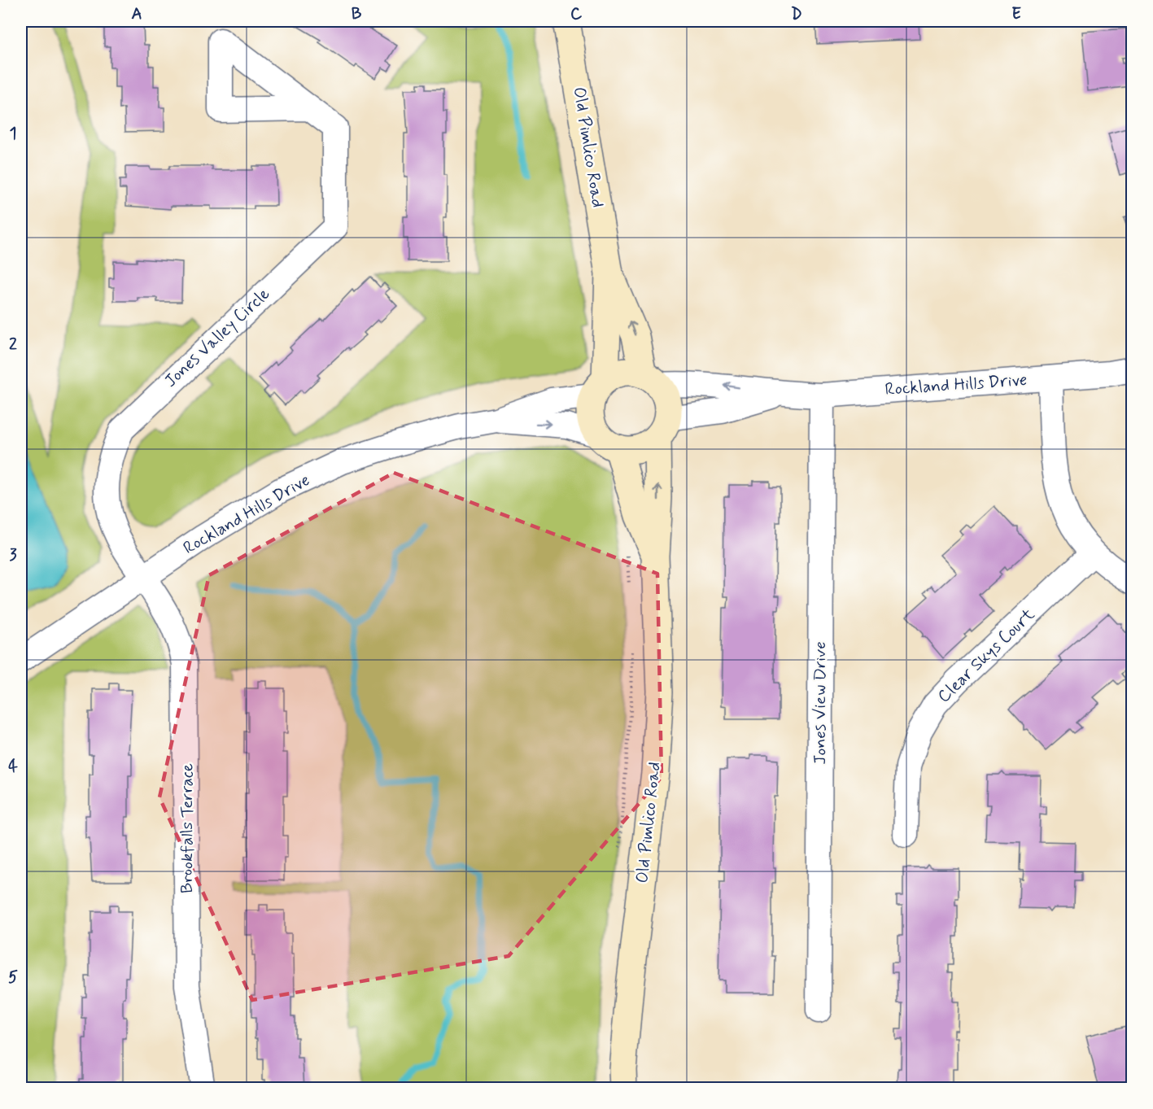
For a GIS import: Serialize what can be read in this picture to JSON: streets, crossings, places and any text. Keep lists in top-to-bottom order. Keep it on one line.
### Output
{"streets":{"street":["Old Pimlico Road","Jones Valley Circle","Rockland Hills Drive","Clear Skys Court","Jones View Drive","Brookfalls Terrace"]},"crossings":[["Old Pimlico Road","Rockland Hills Drive"],["Jones Valley Circle","Rockland Hills Drive"],["Jones Valley Circle","Brookfalls Terrace"],["Rockland Hills Drive","Jones View Drive"],["Rockland Hills Drive","Brookfalls Terrace"]],"grid":{"columns":["A","B","C","D","E"],"rows":["1","2","3","4","5"]}}
